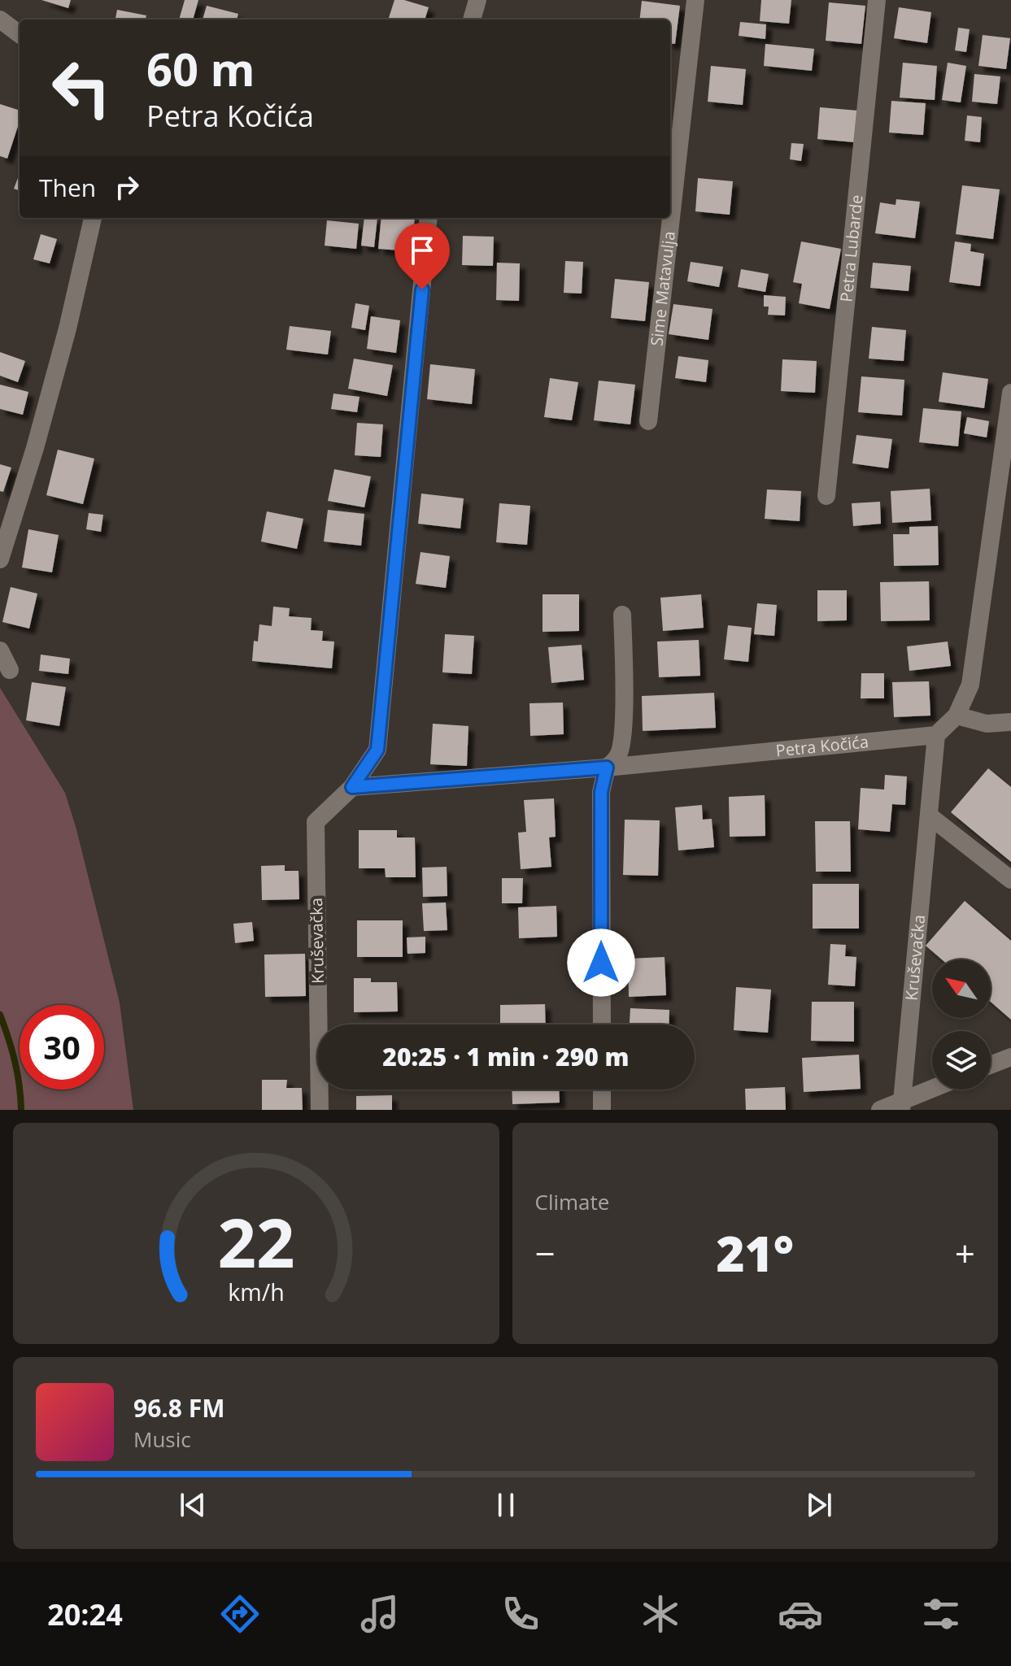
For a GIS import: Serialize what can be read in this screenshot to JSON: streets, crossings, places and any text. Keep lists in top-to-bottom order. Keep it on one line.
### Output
{"streets":{"street":["Petra Lubarde","Sime Matavulja","Petra Kočića","Kruševačka"]},"crossings":[["Petra Kočića","Kruševačka"]],"north":"top left","page":{"turn":["60 m","Petra Kočića"],"then":"Then","limit":"30","trip":"20:25 · 1 min · 290 m","tile":"Climate","heat":["−","21°","+"],"song":["96.8 FM","Music"],"tabs":"20:24","gauge":["22","km/h"]}}
